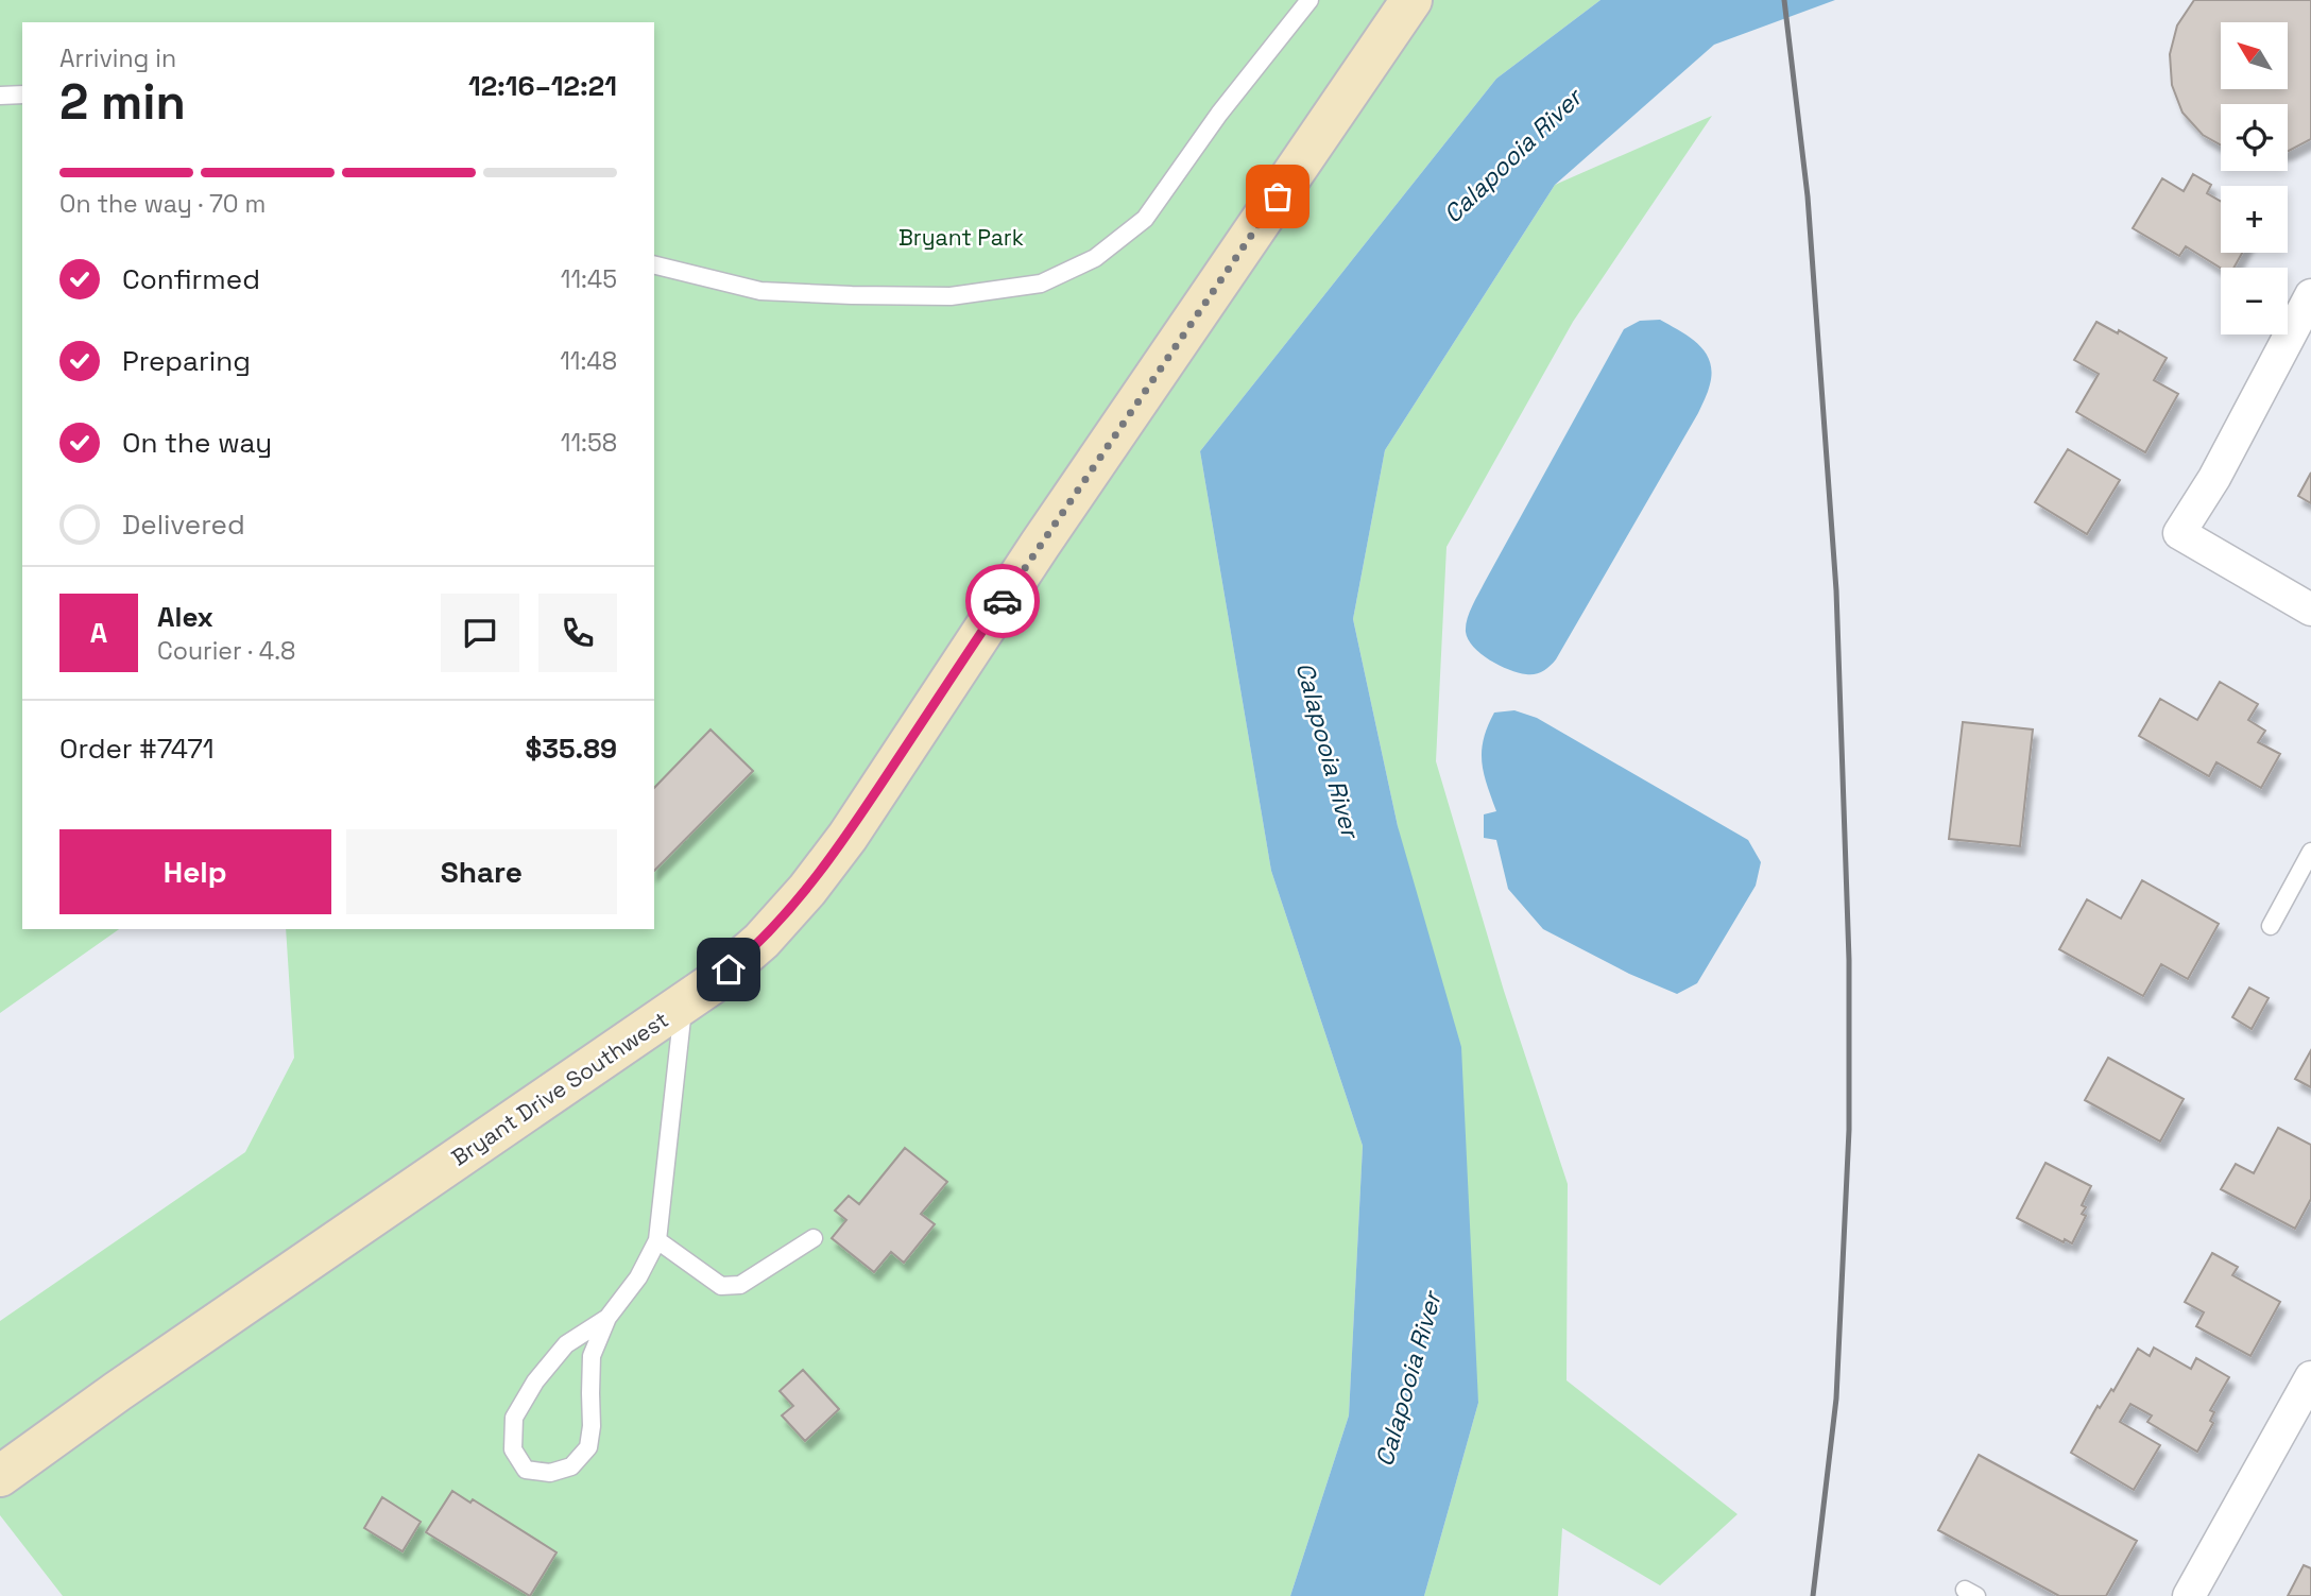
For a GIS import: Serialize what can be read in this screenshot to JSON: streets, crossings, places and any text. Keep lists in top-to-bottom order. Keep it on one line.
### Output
{"streets":{"street":["Bryant Drive Southwest"]},"water":["Calapooia River"],"parks":["Bryant Park"],"north":"top left","page":{"map_buttons":["+","−"],"heading":["2 min","Arriving in","12:16–12:21"],"panel":["Alex","Courier · 4.8","Order #7471","$35.89"],"bar":"On the way · 70 m","list":[["Confirmed","11:45"],["Preparing","11:48"],["On the way","11:58"],"Delivered"],"round":"A","buttons":["Help","Share"]}}
